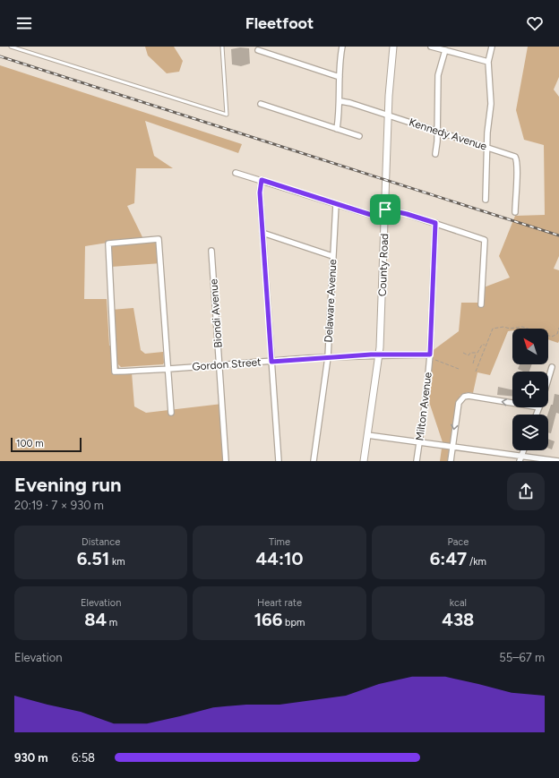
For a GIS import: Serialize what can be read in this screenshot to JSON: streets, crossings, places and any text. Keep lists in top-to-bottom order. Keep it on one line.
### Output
{"streets":{"street":["Kennedy Avenue","County Road","Delaware Avenue","Biondi Avenue","Gordon Street","Milton Avenue"]},"crossings":[["Kennedy Avenue","County Road"],["County Road","Gordon Street"],["Delaware Avenue","Gordon Street"],["Biondi Avenue","Gordon Street"],["Gordon Street","Milton Avenue"]],"scale_bar":"100 m","north":"top left","page":{"header":"Fleetfoot","scale":"100 m","heading":["Evening run","20:19 · 7 × 930 m"],"stats":[["Distance","6.51 km"],["Time","44:10"],["Pace","6:47 /km"],["Elevation","84 m"],["Heart rate","166 bpm"],["kcal","438"]],"chart":["Elevation","55–67 m"],"list":[{"name":"930 m","note":"6:58"}]}}
